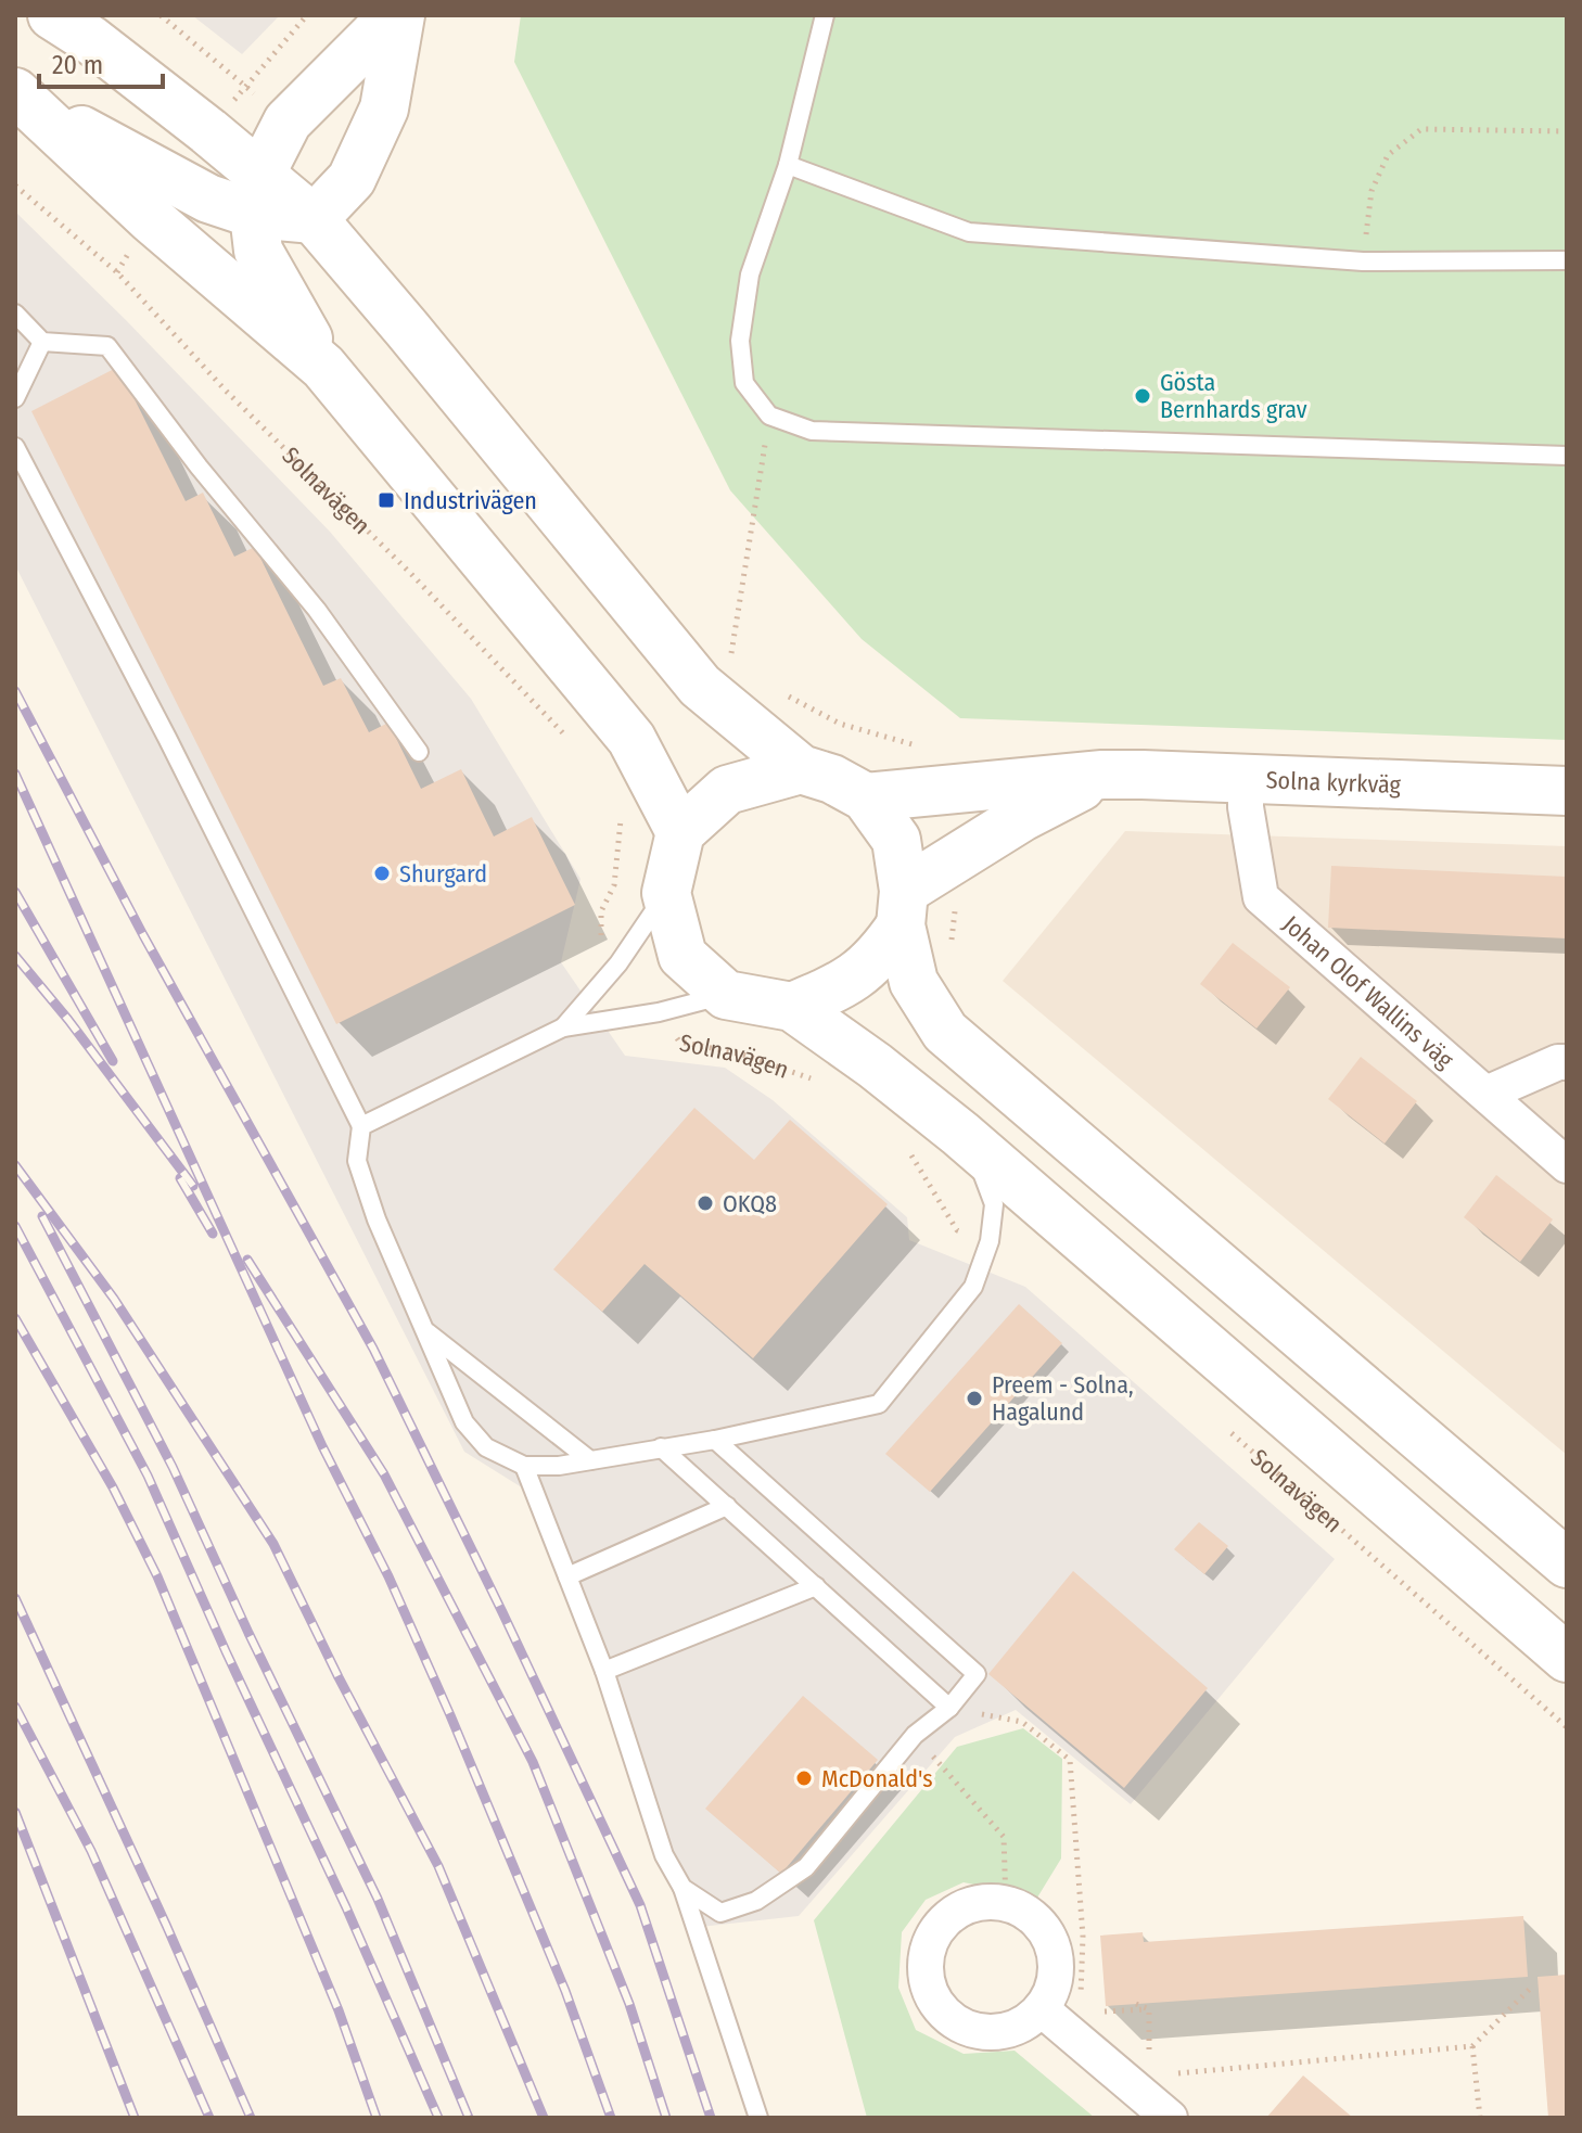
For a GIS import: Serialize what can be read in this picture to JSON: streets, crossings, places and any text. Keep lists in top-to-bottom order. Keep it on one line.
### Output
{"streets":{"main road":["Solnavägen","Solna kyrkväg"],"street":["Johan Olof Wallins väg"]},"crossings":[["Solnavägen","Solna kyrkväg"],["Solna kyrkväg","Johan Olof Wallins väg"]],"places":{"other":["Gösta Bernhards grav","Shurgard","OKQ8","Preem - Solna, Hagalund","McDonald's"],"transit":["Industrivägen"]},"scale_bar":"20 m"}
